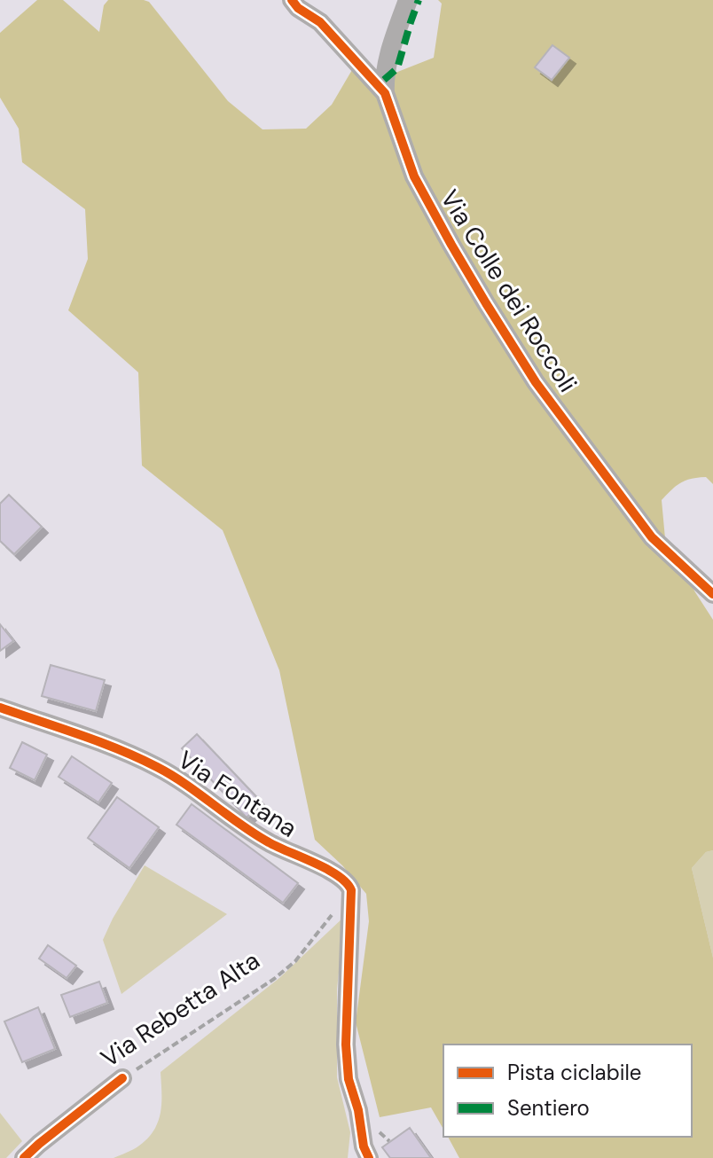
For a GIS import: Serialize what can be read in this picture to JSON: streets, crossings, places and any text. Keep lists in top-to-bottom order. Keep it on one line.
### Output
{"streets":{"street":["Via Colle dei Roccoli","Via Fontana","Via Rebetta Alta"]},"crossings":[["Via Fontana","Via Rebetta Alta"]],"legend":["Pista ciclabile","Sentiero"]}
